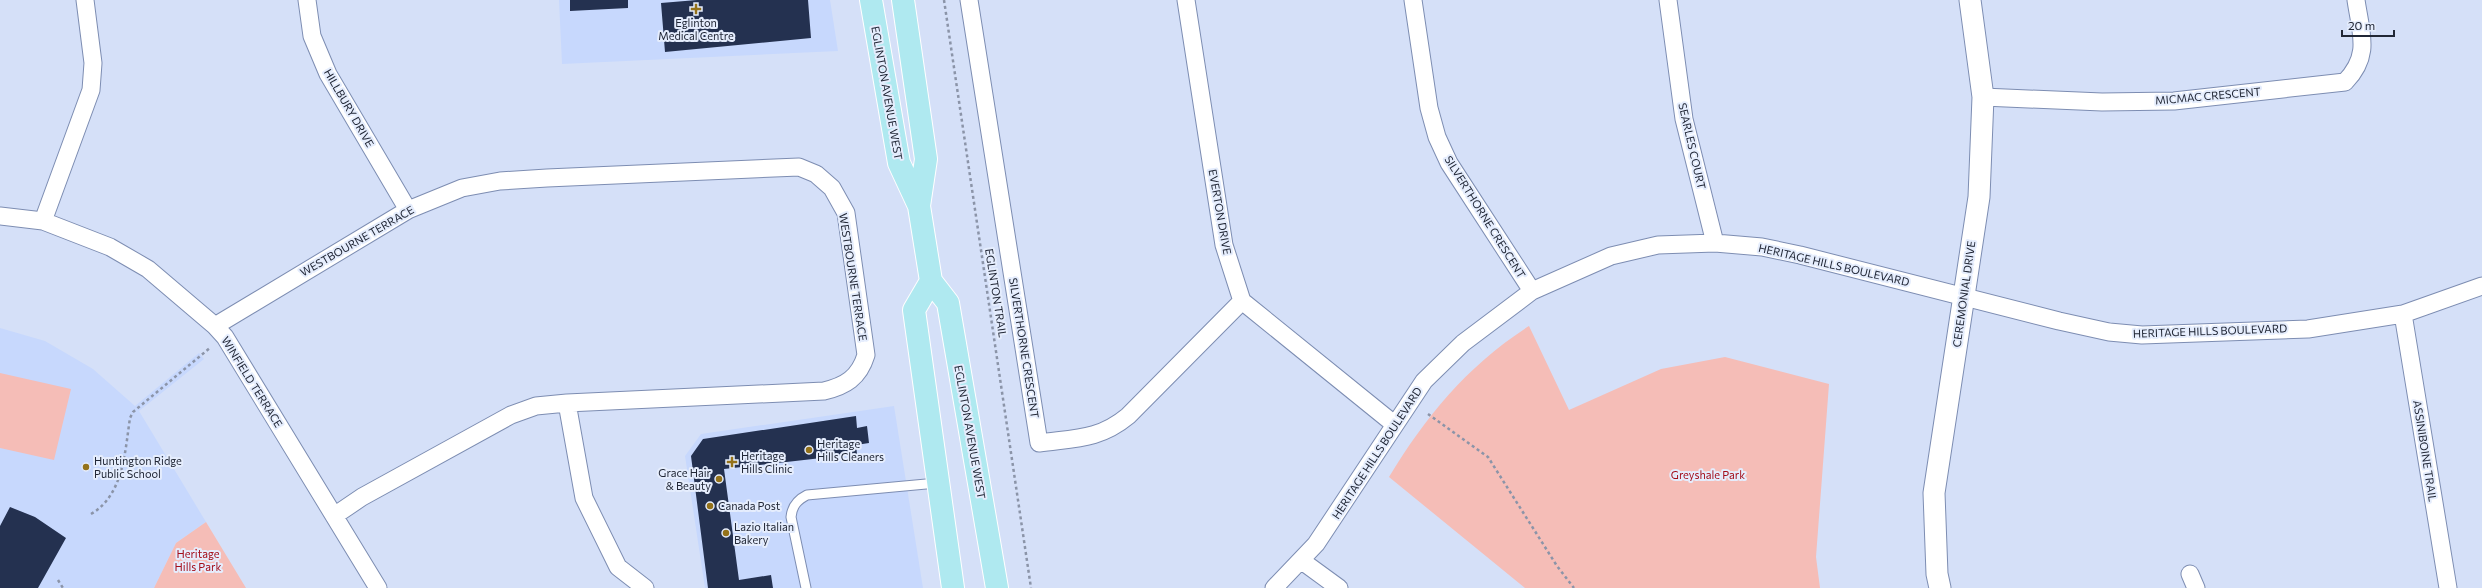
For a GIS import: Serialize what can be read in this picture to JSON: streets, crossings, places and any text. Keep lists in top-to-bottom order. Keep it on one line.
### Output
{"streets":{"main road":["EGLINTON AVENUE WEST"],"street":["MICMAC CRESCENT","HILLBURY DRIVE","SEARLES COURT","EVERTON DRIVE","SILVERTHORNE CRESCENT","WESTBOURNE TERRACE","HERITAGE HILLS BOULEVARD","CEREMONIAL DRIVE","WINFIELD TERRACE","ASSINIBOINE TRAIL"],"path":["EGLINTON TRAIL"]},"crossings":[["MICMAC CRESCENT","CEREMONIAL DRIVE"],["HILLBURY DRIVE","WESTBOURNE TERRACE"],["SEARLES COURT","HERITAGE HILLS BOULEVARD"],["EVERTON DRIVE","SILVERTHORNE CRESCENT"],["SILVERTHORNE CRESCENT","HERITAGE HILLS BOULEVARD"],["WESTBOURNE TERRACE","WINFIELD TERRACE"],["HERITAGE HILLS BOULEVARD","CEREMONIAL DRIVE"],["HERITAGE HILLS BOULEVARD","ASSINIBOINE TRAIL"]],"parks":["Greyshale Park","Heritage Hills Park"],"places":{"health":["Eglinton Medical Centre","Heritage Hills Clinic"],"other":["Heritage Hills Cleaners","Huntington Ridge Public School","Grace Hair & Beauty","Canada Post","Lazio Italian Bakery"]},"scale_bar":"20 m"}
